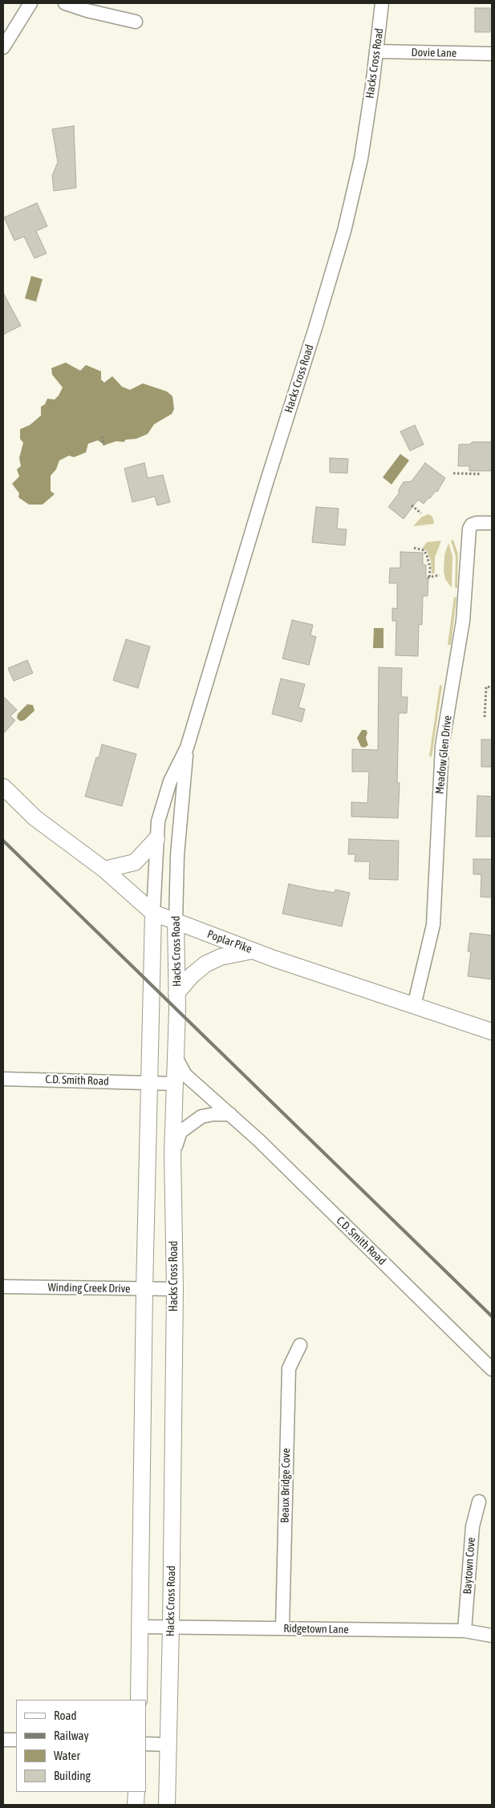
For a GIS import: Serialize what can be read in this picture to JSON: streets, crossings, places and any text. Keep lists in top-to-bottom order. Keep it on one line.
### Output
{"streets":{"main road":["Hacks Cross Road","Poplar Pike"],"street":["Dovie Lane","Meadow Glen Drive","C.D. Smith Road","Winding Creek Drive","Beaux Bridge Cove","Baytown Cove","Ridgetown Lane"]},"crossings":[["Dovie Lane","Hacks Cross Road"],["Hacks Cross Road","Poplar Pike"],["Hacks Cross Road","C.D. Smith Road"],["Hacks Cross Road","Winding Creek Drive"],["Hacks Cross Road","Ridgetown Lane"],["Meadow Glen Drive","Poplar Pike"],["Beaux Bridge Cove","Ridgetown Lane"],["Baytown Cove","Ridgetown Lane"]],"legend":["Road","Railway","Water","Building"]}
